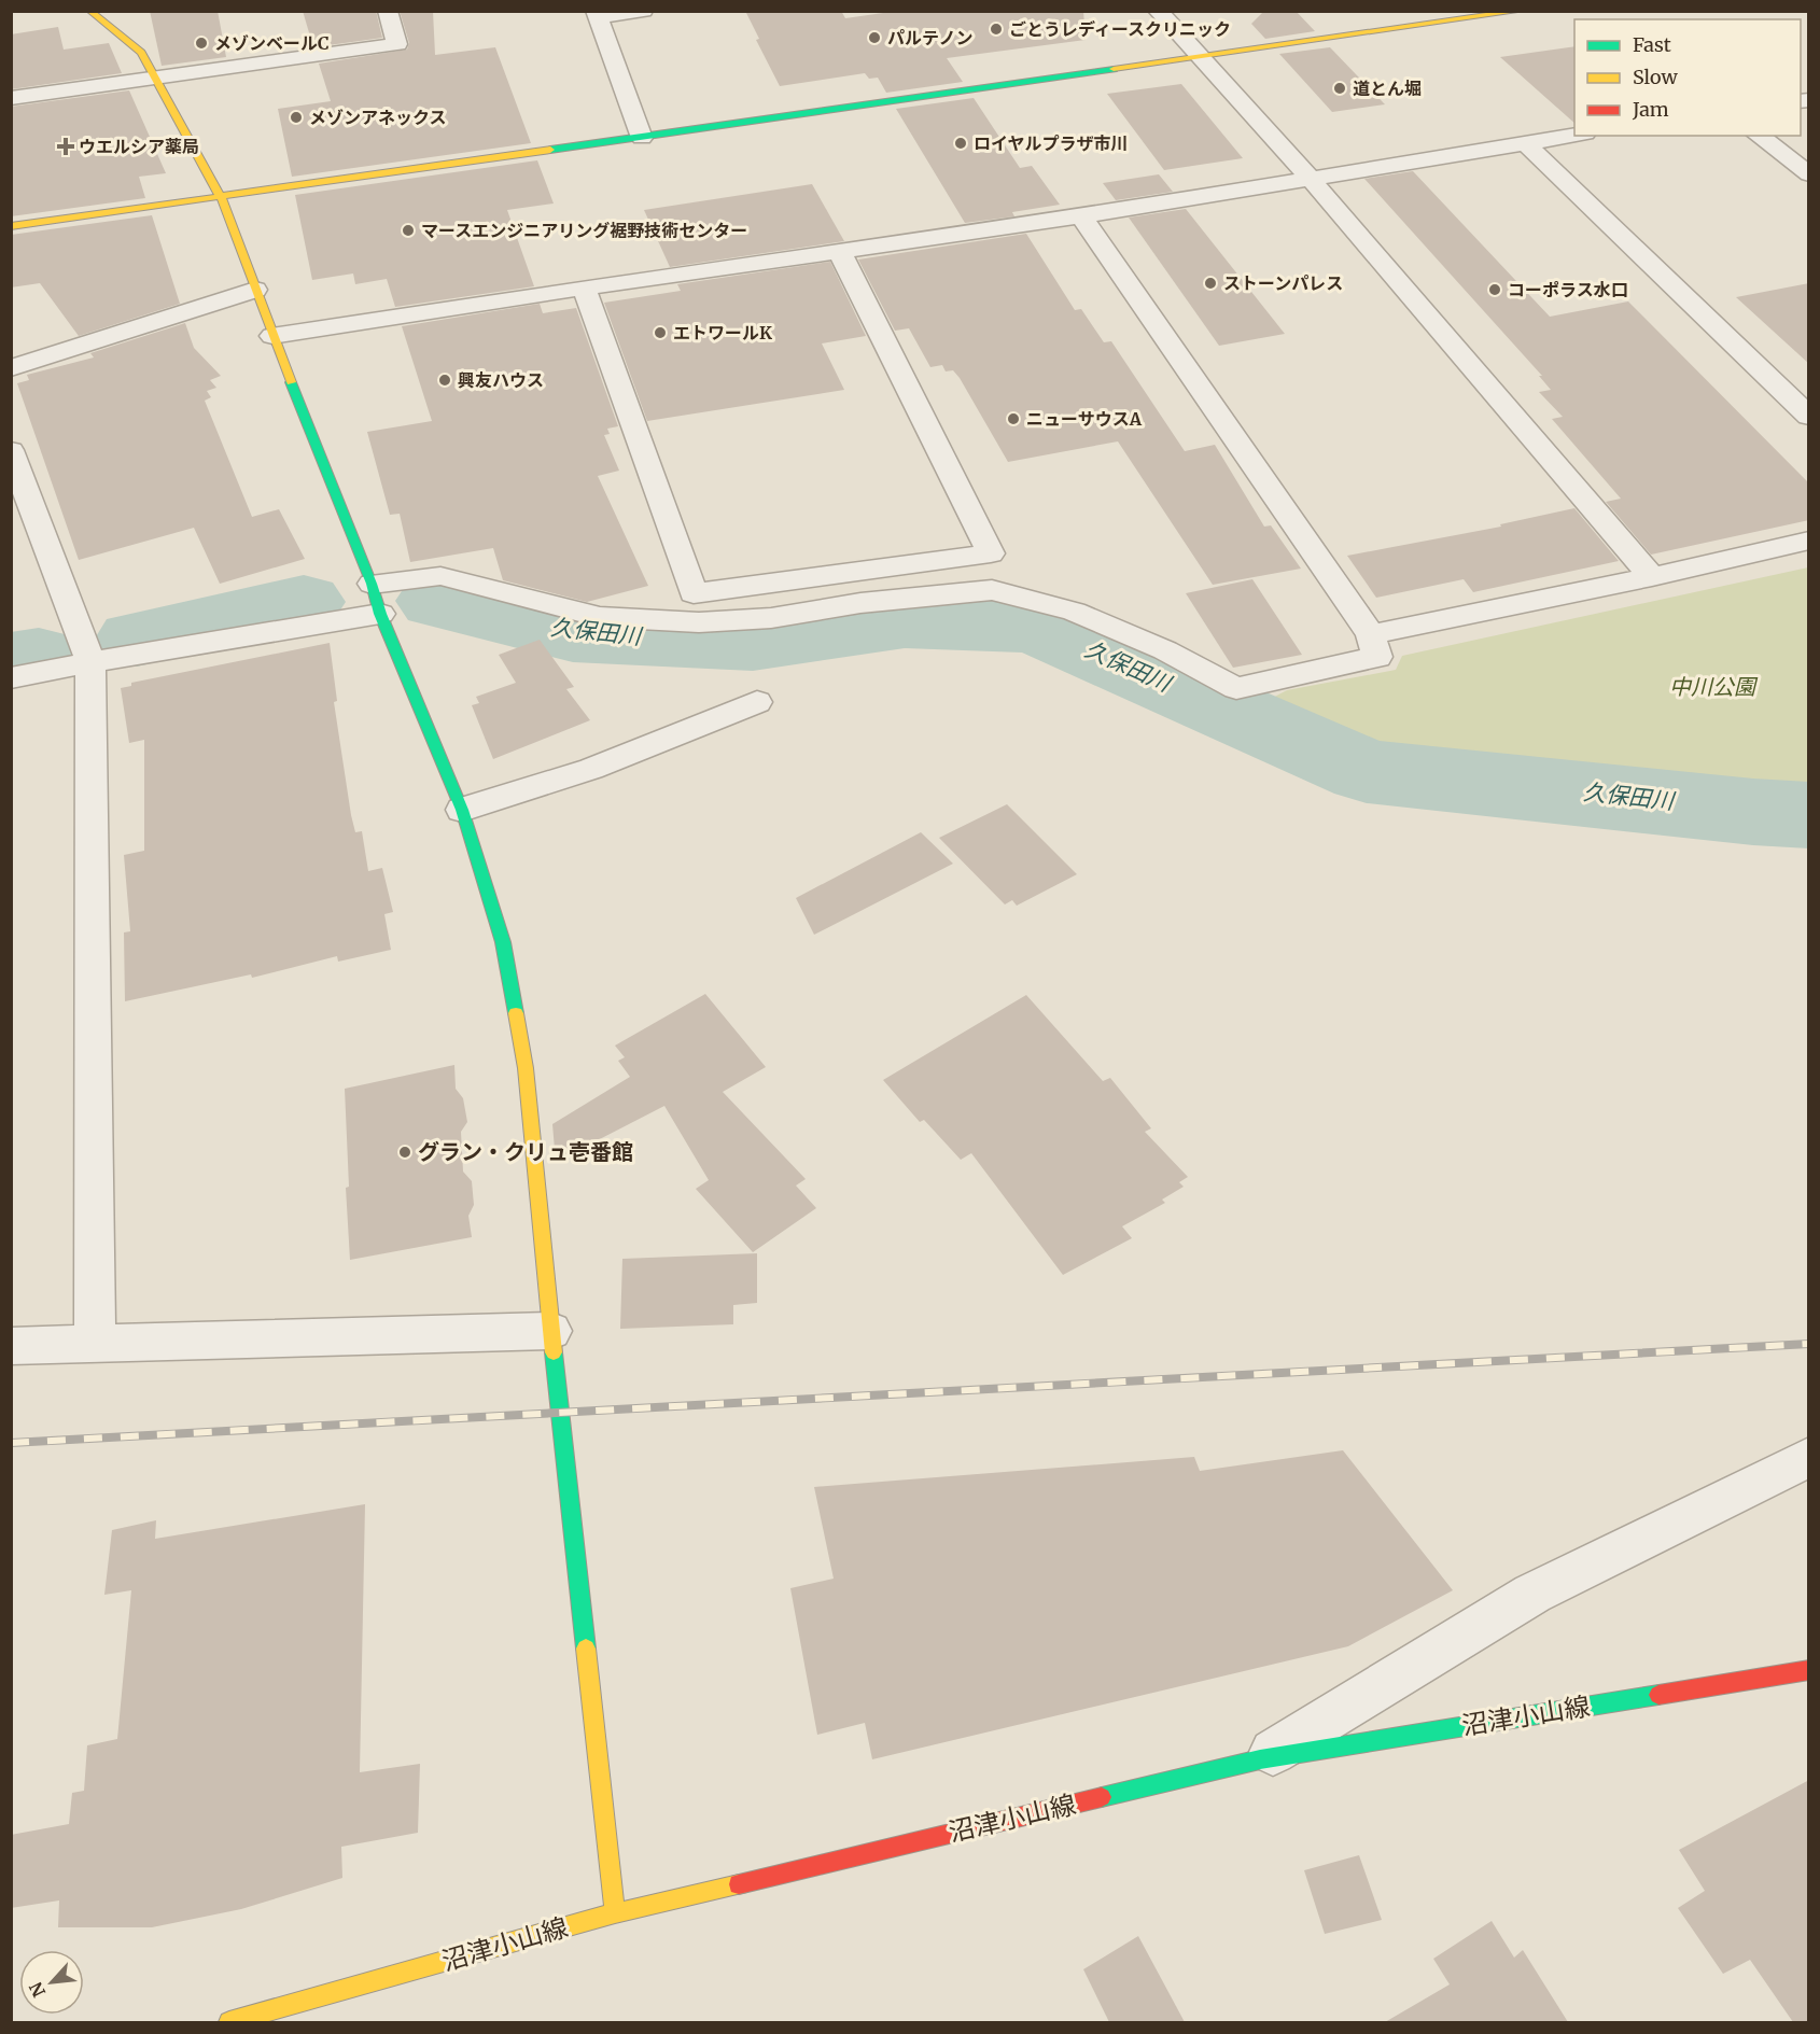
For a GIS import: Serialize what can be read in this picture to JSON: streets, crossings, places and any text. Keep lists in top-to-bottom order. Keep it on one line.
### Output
{"streets":{"street":["沼津小山線"]},"water":["久保田川"],"parks":["中川公園"],"places":{"other":["ごとうレディースクリニック","パルテノン","メゾンベールC","道とん堀","メゾンアネックス","ロイヤルプラザ市川","マースエンジニアリング裾野技術センター","ストーンパレス","コーポラス水口","エトワールK","興友ハウス","ニューサウスA","グラン・クリュ壱番館"],"health":["ウエルシア薬局"]},"legend":["Fast","Slow","Jam"],"north":"bottom left"}
